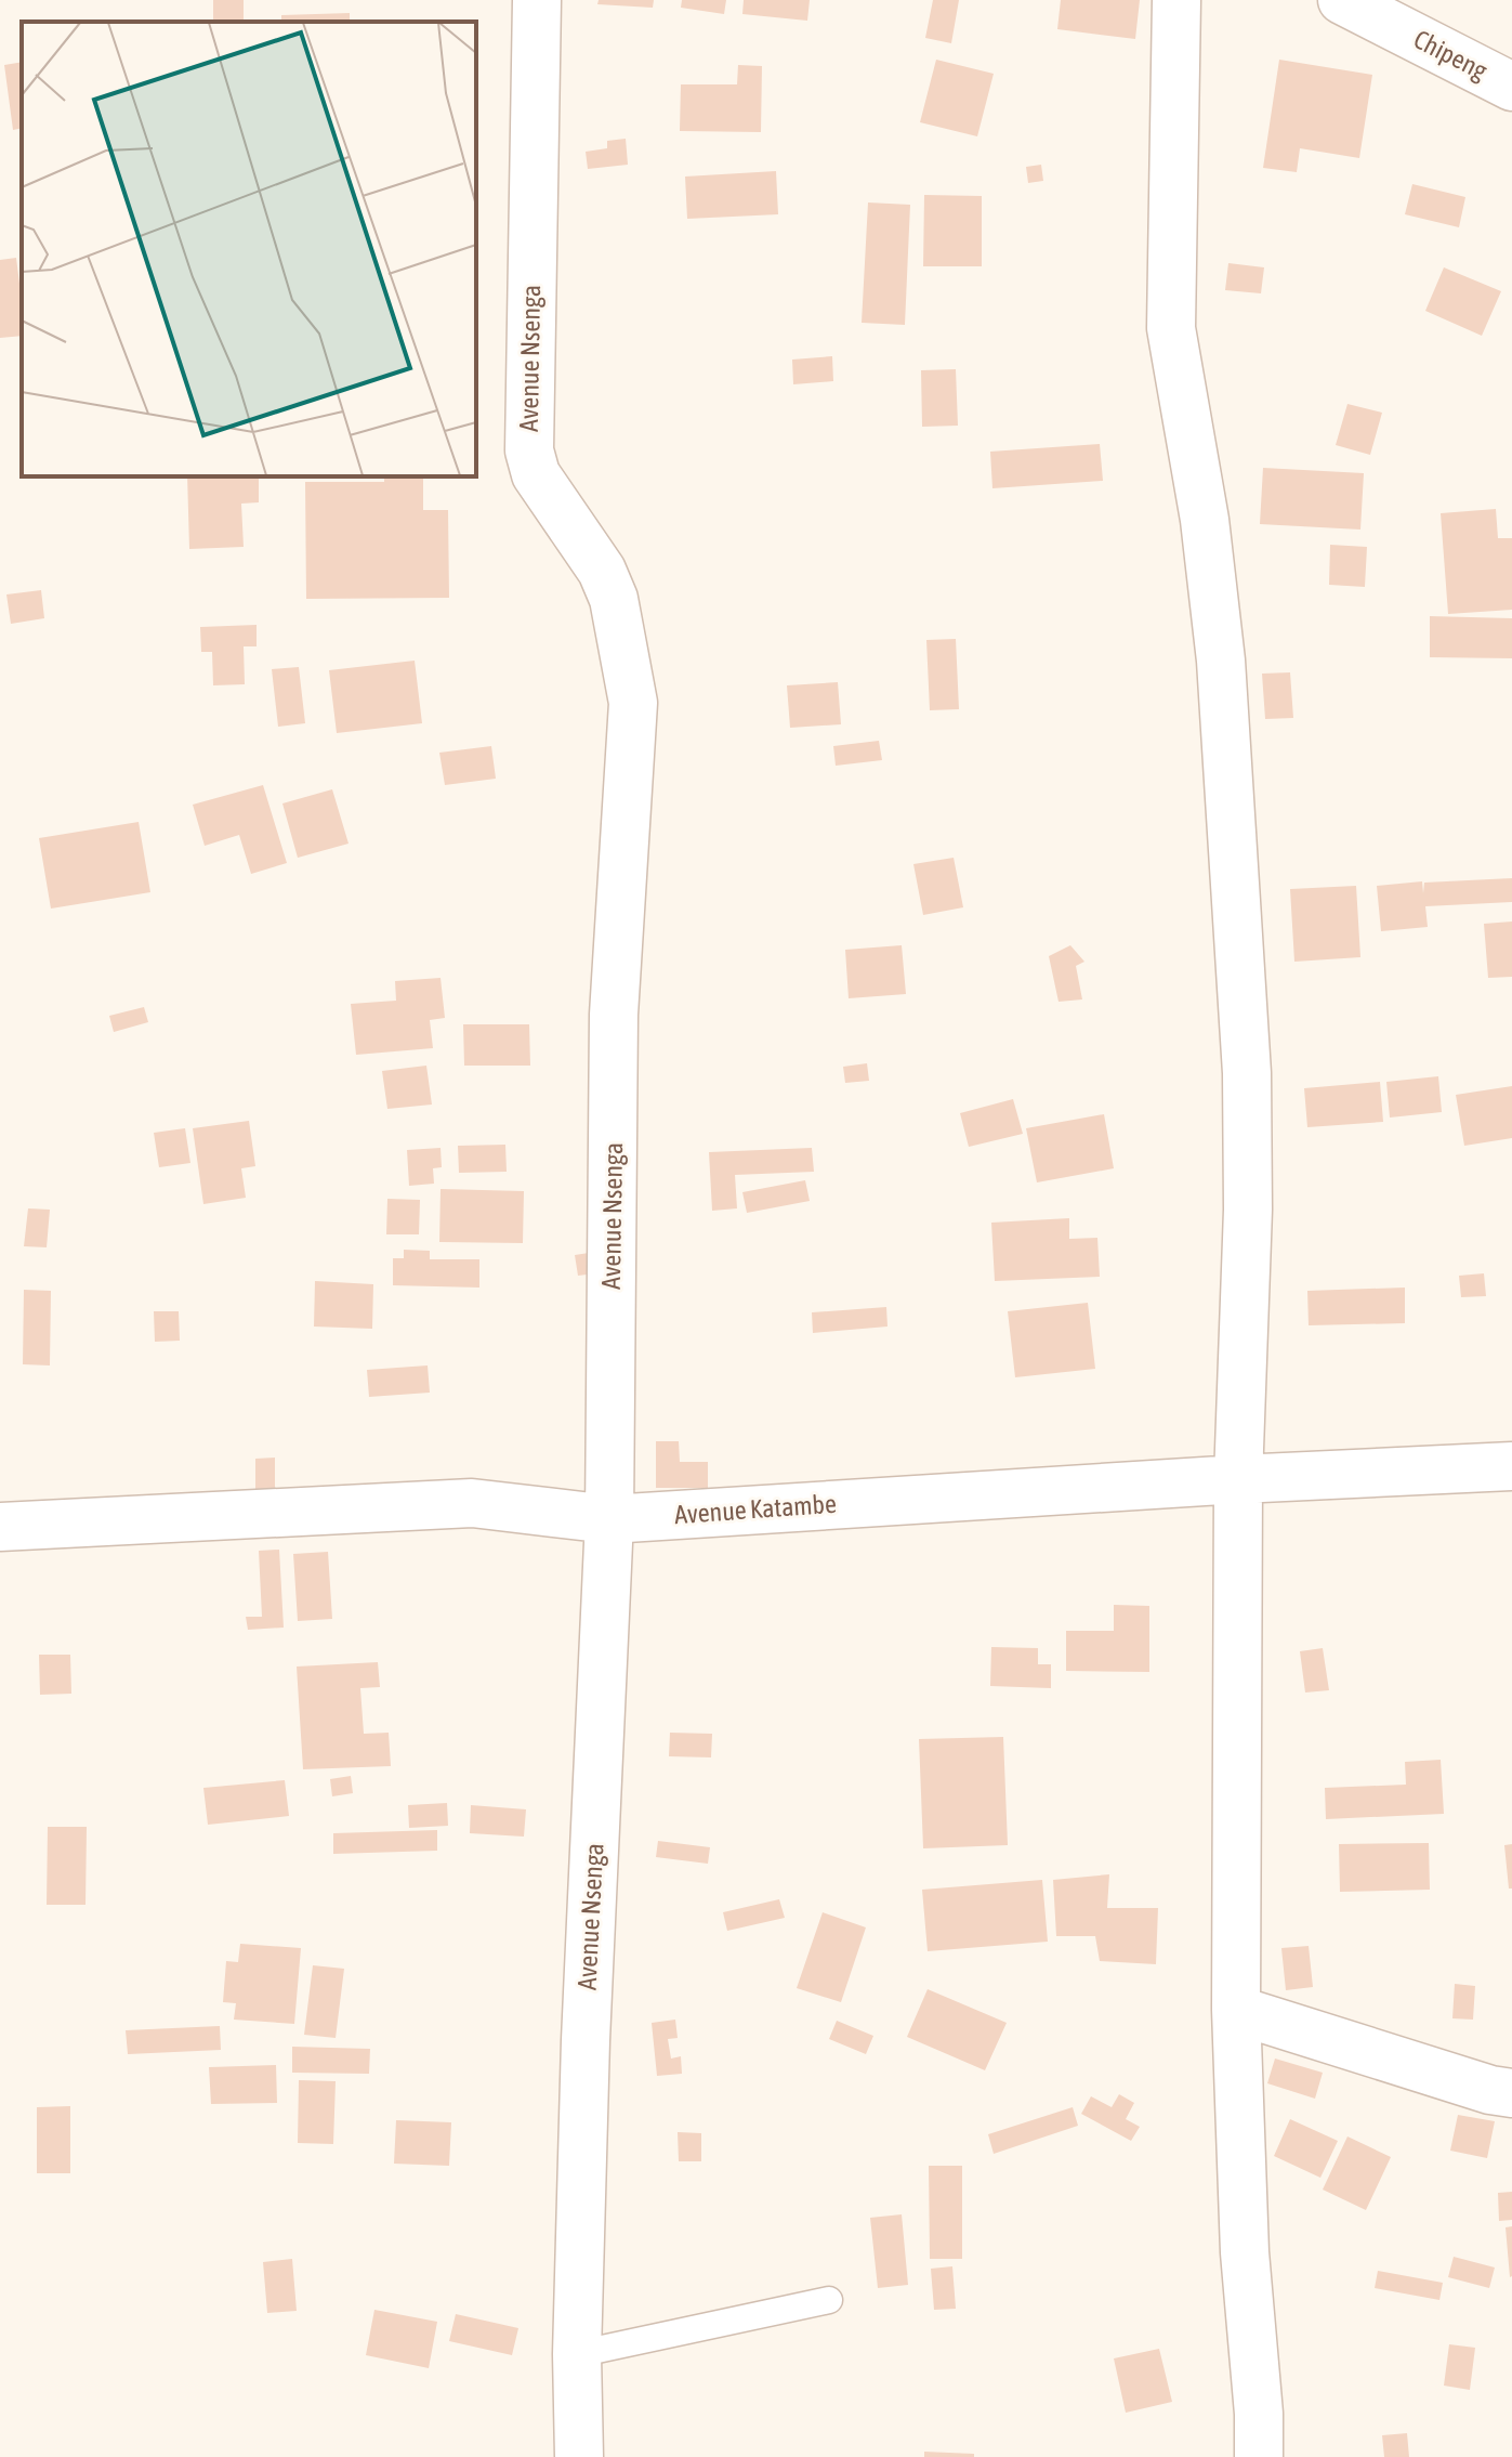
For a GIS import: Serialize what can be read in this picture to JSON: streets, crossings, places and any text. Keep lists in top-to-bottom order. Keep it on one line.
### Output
{"streets":{"street":["Chipeng","Avenue Nsenga","Avenue Katambe"]},"crossings":[["Avenue Nsenga","Avenue Katambe"]]}
